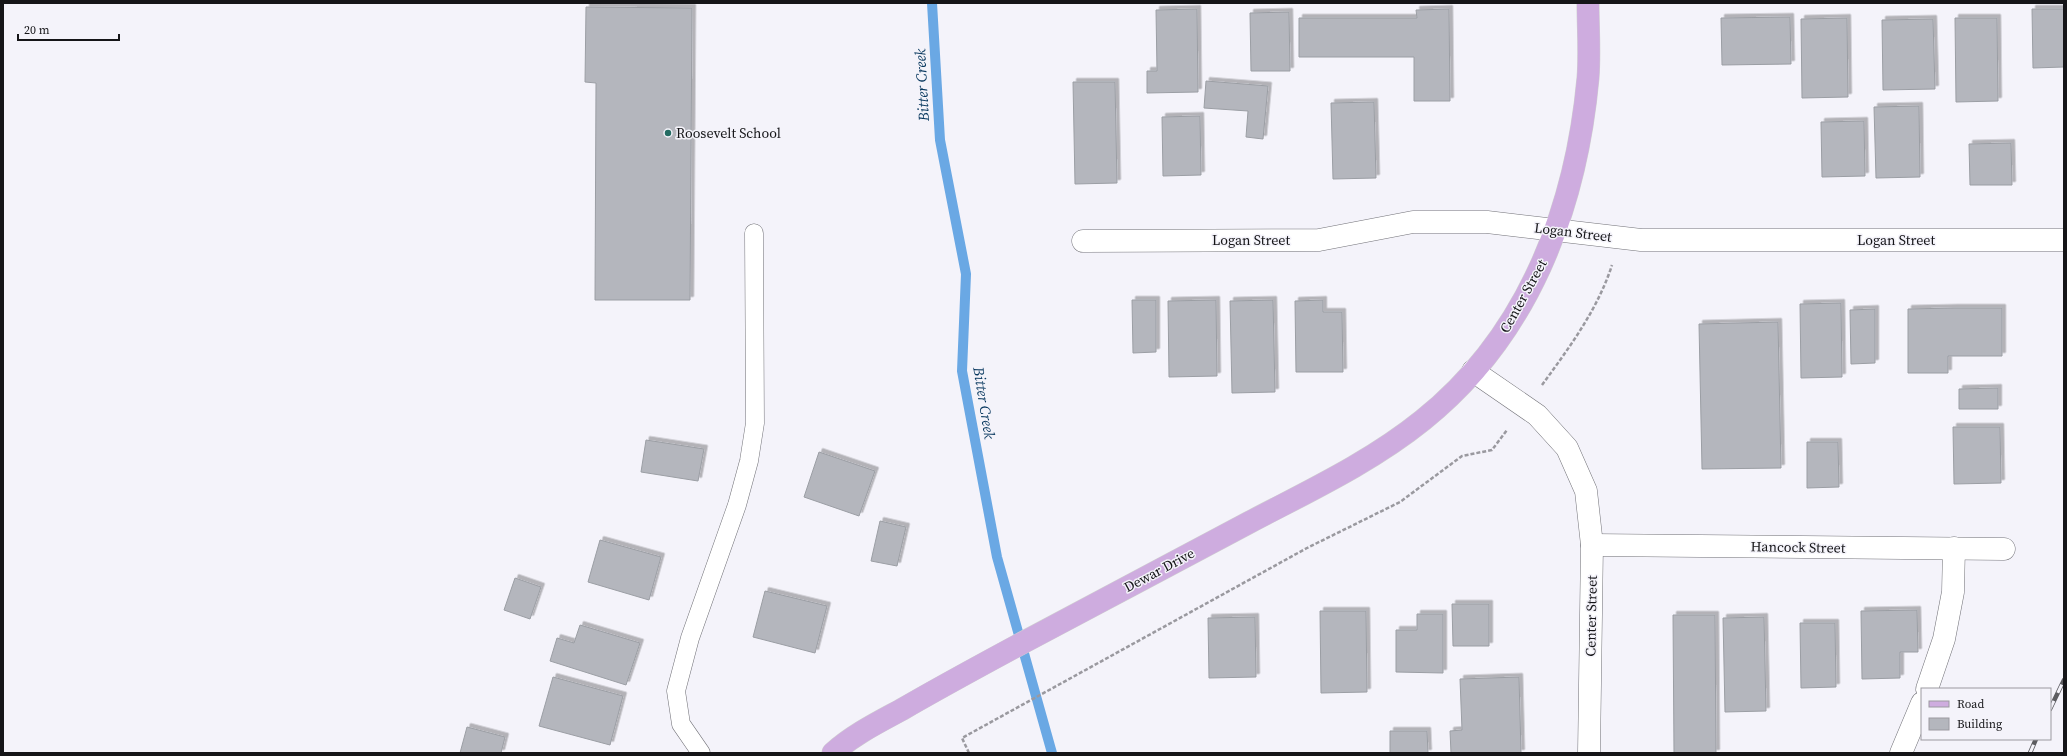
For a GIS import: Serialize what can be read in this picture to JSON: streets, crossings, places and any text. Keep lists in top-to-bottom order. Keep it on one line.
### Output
{"streets":{"main road":["Center Street","Dewar Drive"],"street":["Logan Street","Hancock Street"]},"crossings":[["Logan Street","Center Street"],["Center Street","Hancock Street"],["Center Street","Dewar Drive"]],"water":["Bitter Creek"],"places":["Roosevelt School"],"legend":["Road","Building"],"scale_bar":"20 m"}
